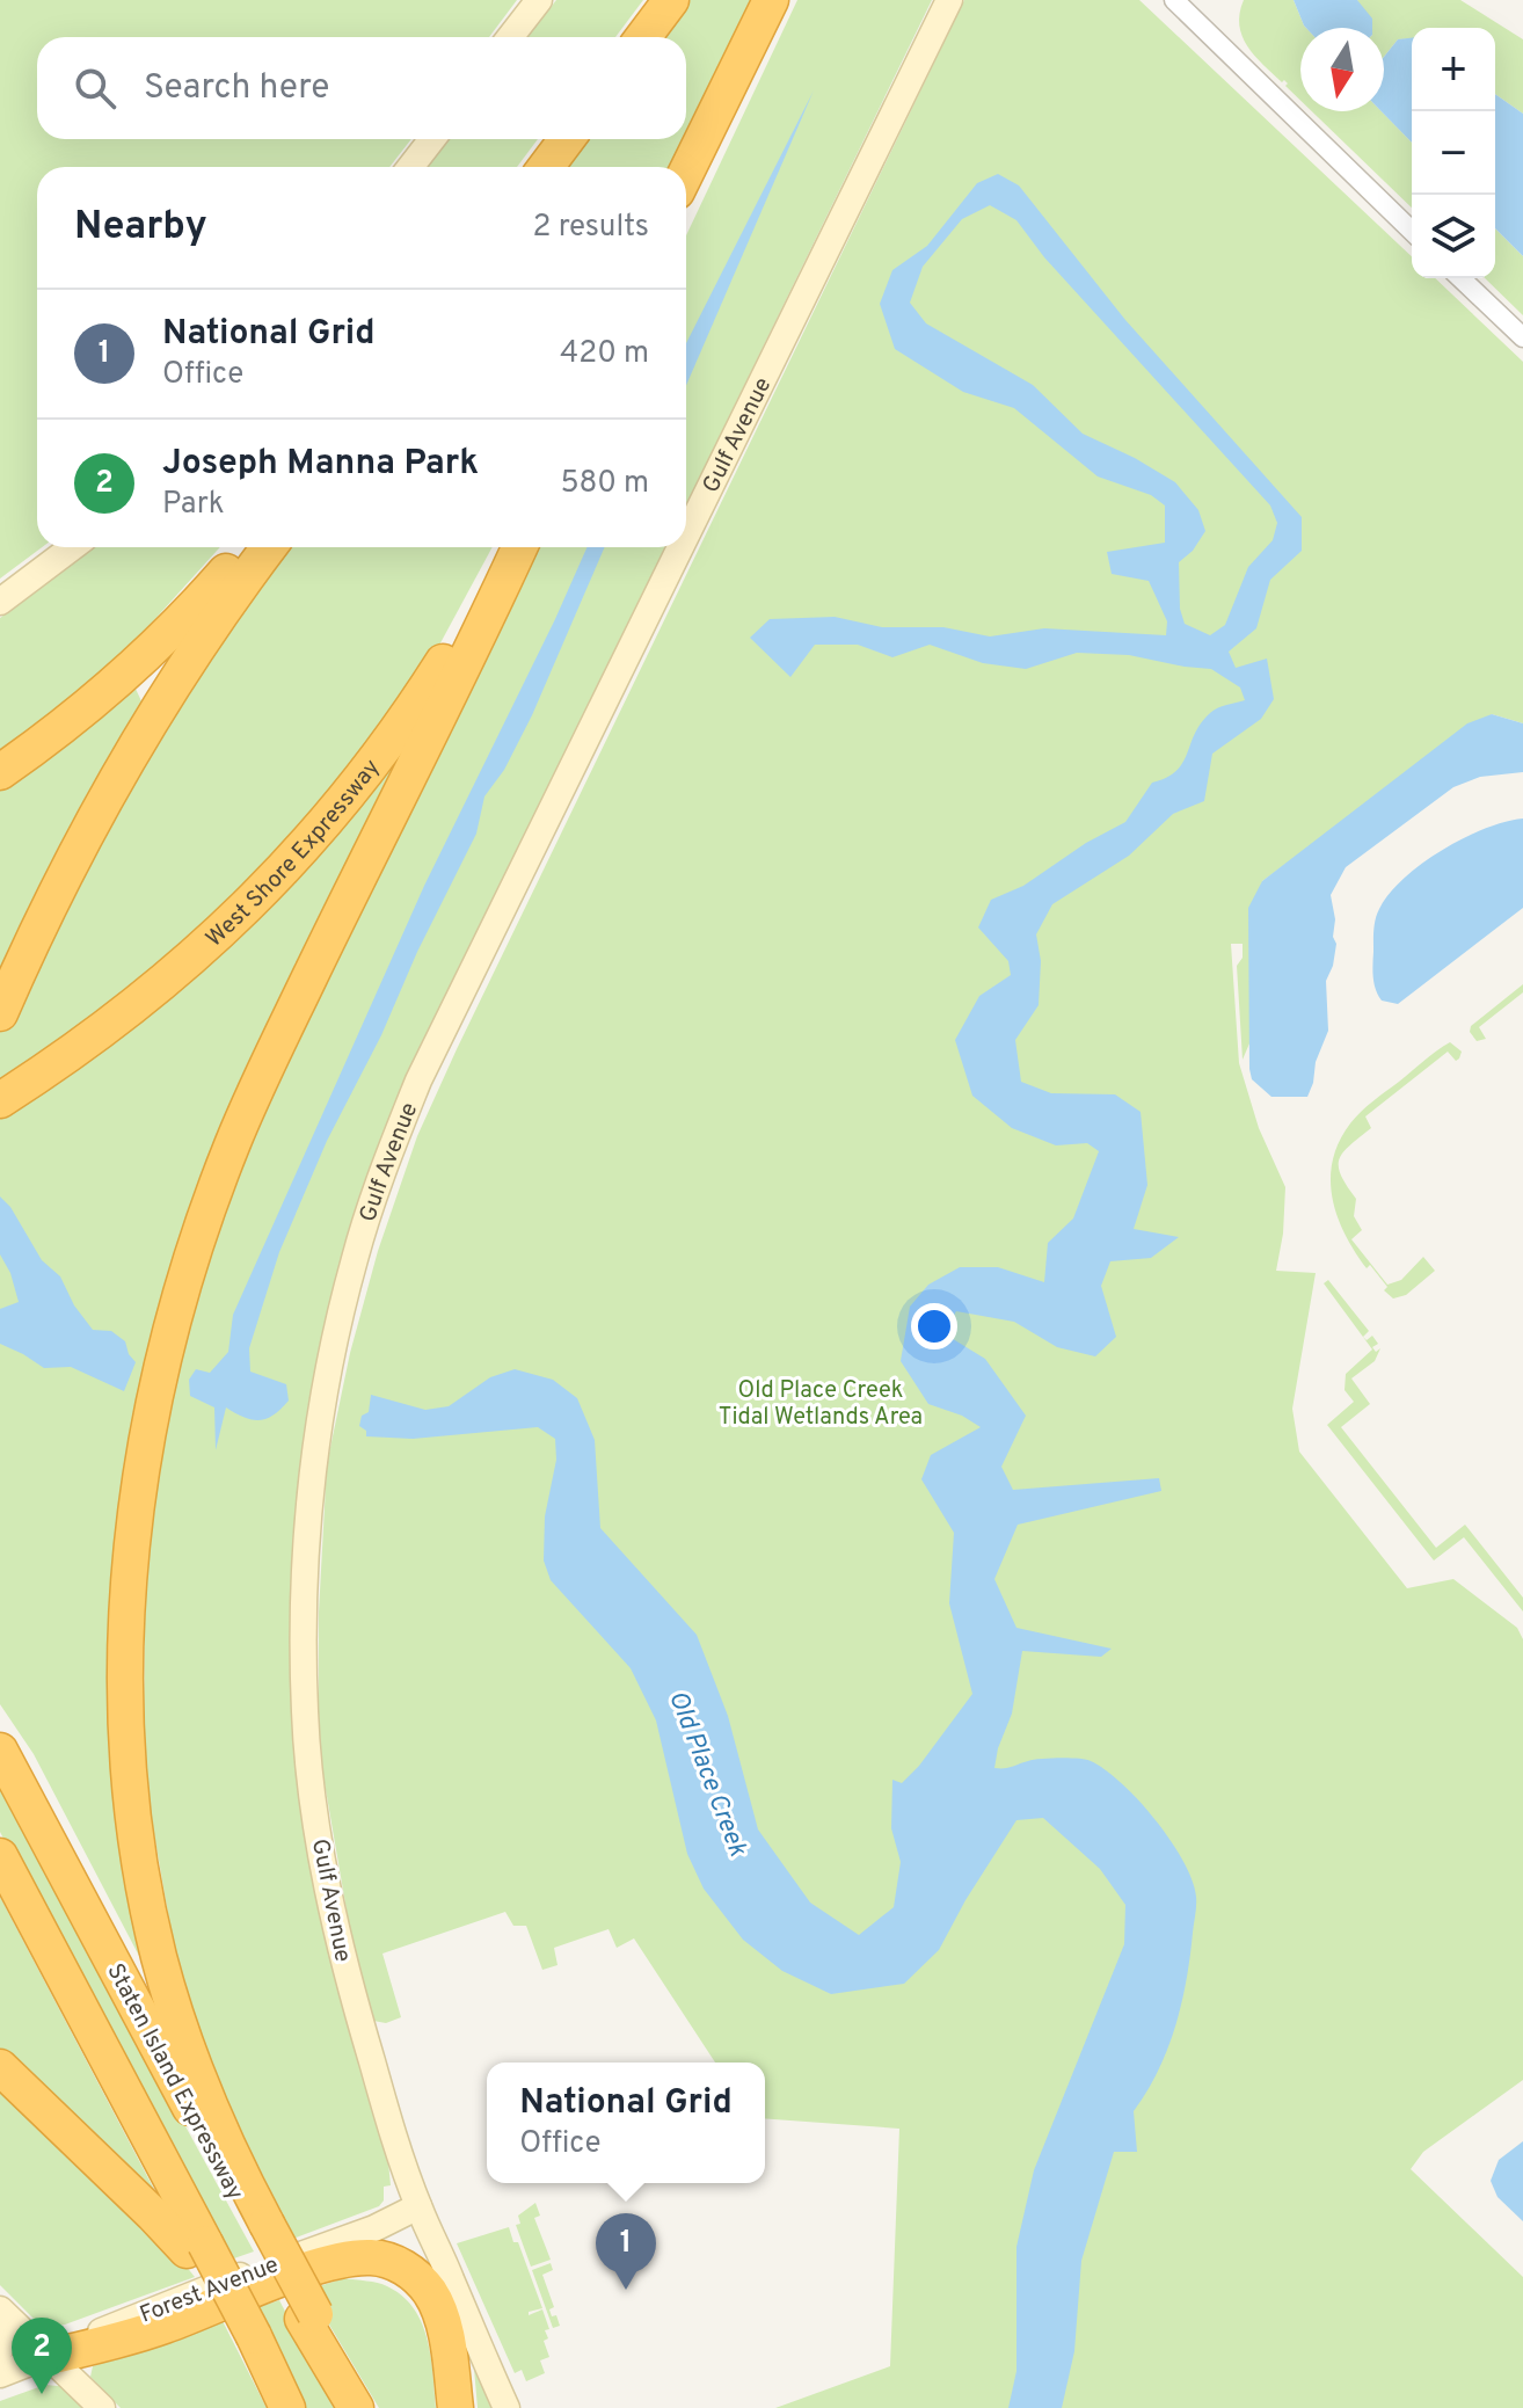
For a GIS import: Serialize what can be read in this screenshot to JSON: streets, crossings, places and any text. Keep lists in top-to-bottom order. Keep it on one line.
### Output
{"streets":{"highway":["West Shore Expressway","Staten Island Expressway"],"street":["Gulf Avenue","Forest Avenue"]},"crossings":[["Gulf Avenue","Forest Avenue"]],"water":["Old Place Creek"],"parks":["Old Place Creek Tidal Wetlands Area"],"north":"bottom","page":{"map_buttons":["+","−"],"search":"Search here","heading":["Nearby","2 results"],"list":[{"mark":"1","name":"National Grid","note":"Office","value":"420 m"},{"mark":"2","name":"Joseph Manna Park","note":"Park","value":"580 m"}],"popup":["National Grid","Office"],"pins":["1","2"]}}
